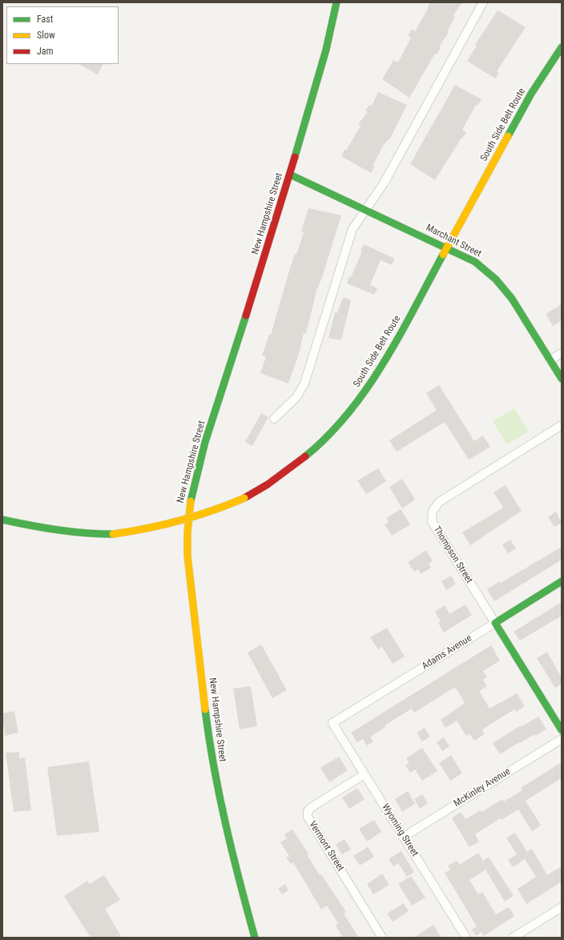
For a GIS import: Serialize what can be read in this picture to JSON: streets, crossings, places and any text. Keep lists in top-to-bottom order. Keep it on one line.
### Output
{"streets":{"street":["South Side Belt Route","New Hampshire Street","Marchant Street","Thompson Street","Adams Avenue","McKinley Avenue","Wyoming Street","Vermont Street"]},"crossings":[["South Side Belt Route","Marchant Street"],["New Hampshire Street","Marchant Street"],["Thompson Street","Adams Avenue"],["Adams Avenue","Wyoming Street"],["McKinley Avenue","Wyoming Street"],["Wyoming Street","Vermont Street"]],"legend":["Fast","Slow","Jam"]}
